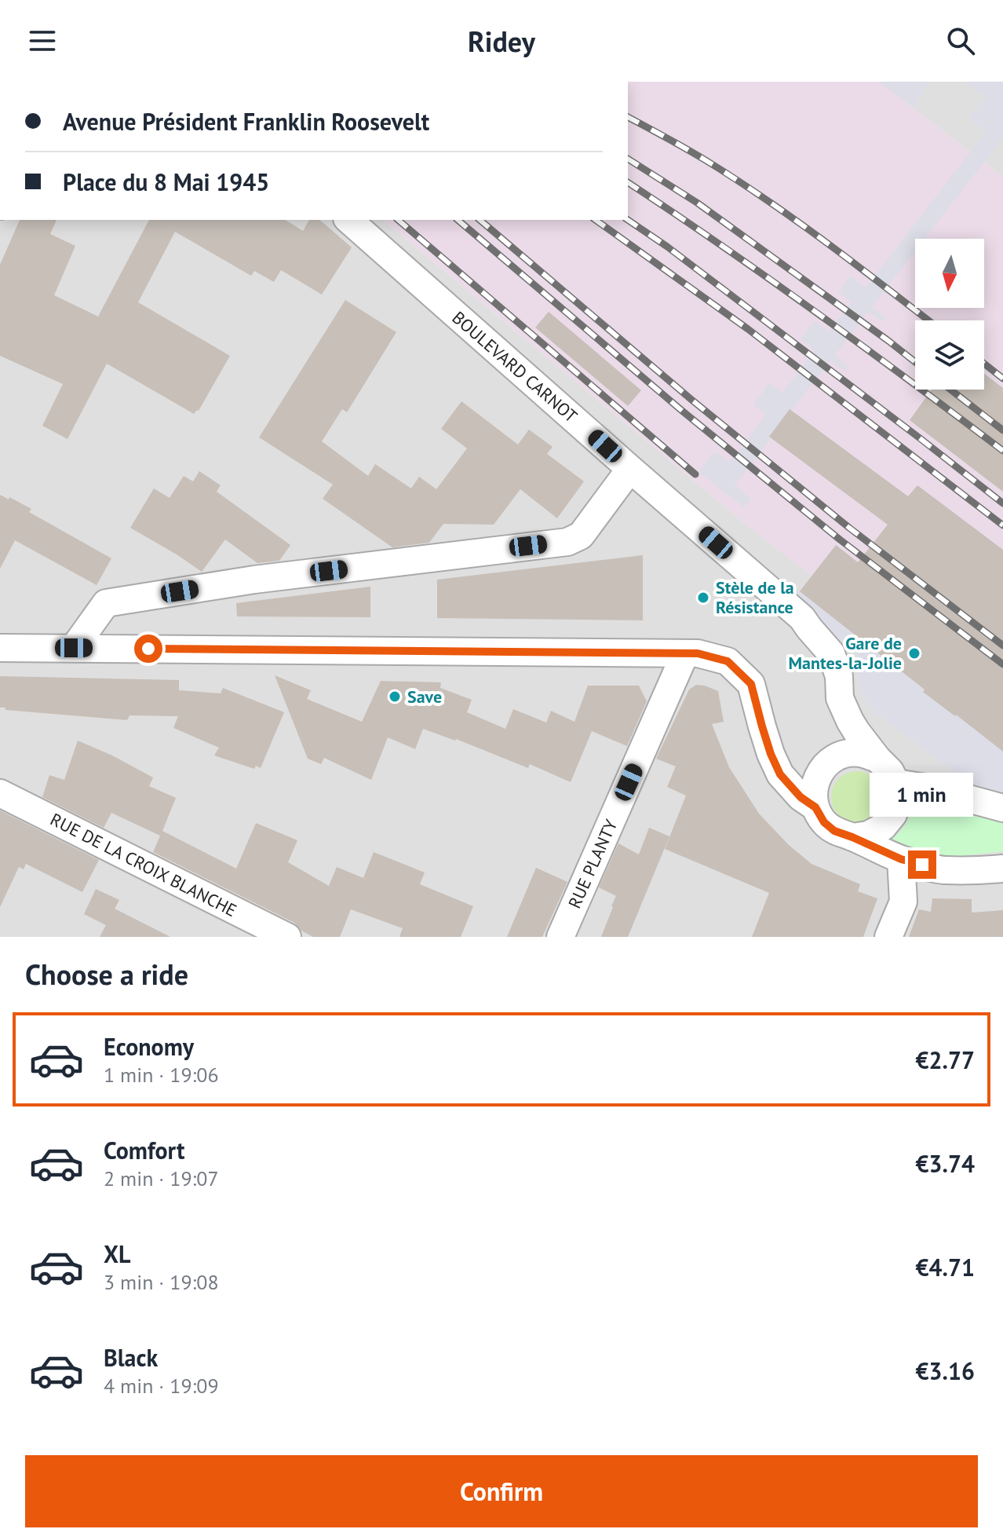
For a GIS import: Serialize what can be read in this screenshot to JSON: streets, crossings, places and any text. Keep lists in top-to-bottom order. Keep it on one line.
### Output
{"streets":{"street":["BOULEVARD CARNOT","RUE PLANTY","RUE DE LA CROIX BLANCHE"]},"places":["Stèle de la Résistance","Gare de Mantes-la-Jolie","Save"],"north":"bottom","page":{"header":"Ridey","banner":["Avenue Président Franklin Roosevelt","Place du 8 Mai 1945"],"bubble":"1 min","heading":"Choose a ride","list":[{"name":"Economy","note":"1 min · 19:06","value":"€2.77"},{"name":"Comfort","note":"2 min · 19:07","value":"€3.74"},{"name":"XL","note":"3 min · 19:08","value":"€4.71"},{"name":"Black","note":"4 min · 19:09","value":"€3.16"}],"buttons":"Confirm"}}
